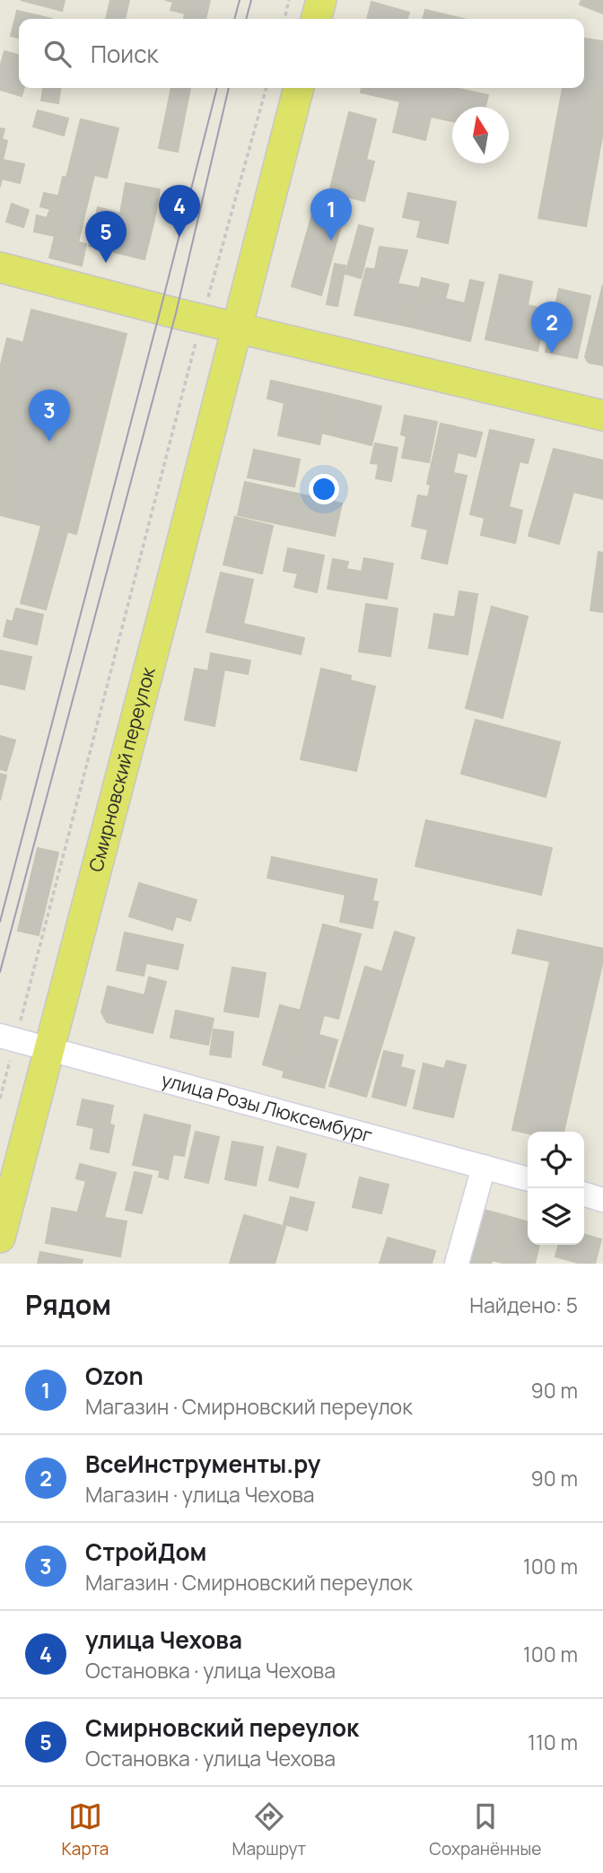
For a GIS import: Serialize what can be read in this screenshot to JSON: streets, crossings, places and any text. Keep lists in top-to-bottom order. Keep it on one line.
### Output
{"streets":{"main road":["Смирновский переулок"],"street":["улица Розы Люксембург"]},"crossings":[["Смирновский переулок","улица Розы Люксембург"]],"north":"top","page":{"search":"Поиск","pins":["4","1","5","2","3"],"heading":["Рядом","Найдено: 5"],"list":[{"mark":"1","name":"Ozon","note":"Магазин · Смирновский переулок","value":"90 m"},{"mark":"2","name":"ВсеИнструменты.ру","note":"Магазин · улица Чехова","value":"90 m"},{"mark":"3","name":"СтройДом","note":"Магазин · Смирновский переулок","value":"100 m"},{"mark":"4","name":"улица Чехова","note":"Остановка · улица Чехова","value":"100 m"},{"mark":"5","name":"Смирновский переулок","note":"Остановка · улица Чехова","value":"110 m"}],"nav":["Карта","Маршрут","Сохранённые"]}}
